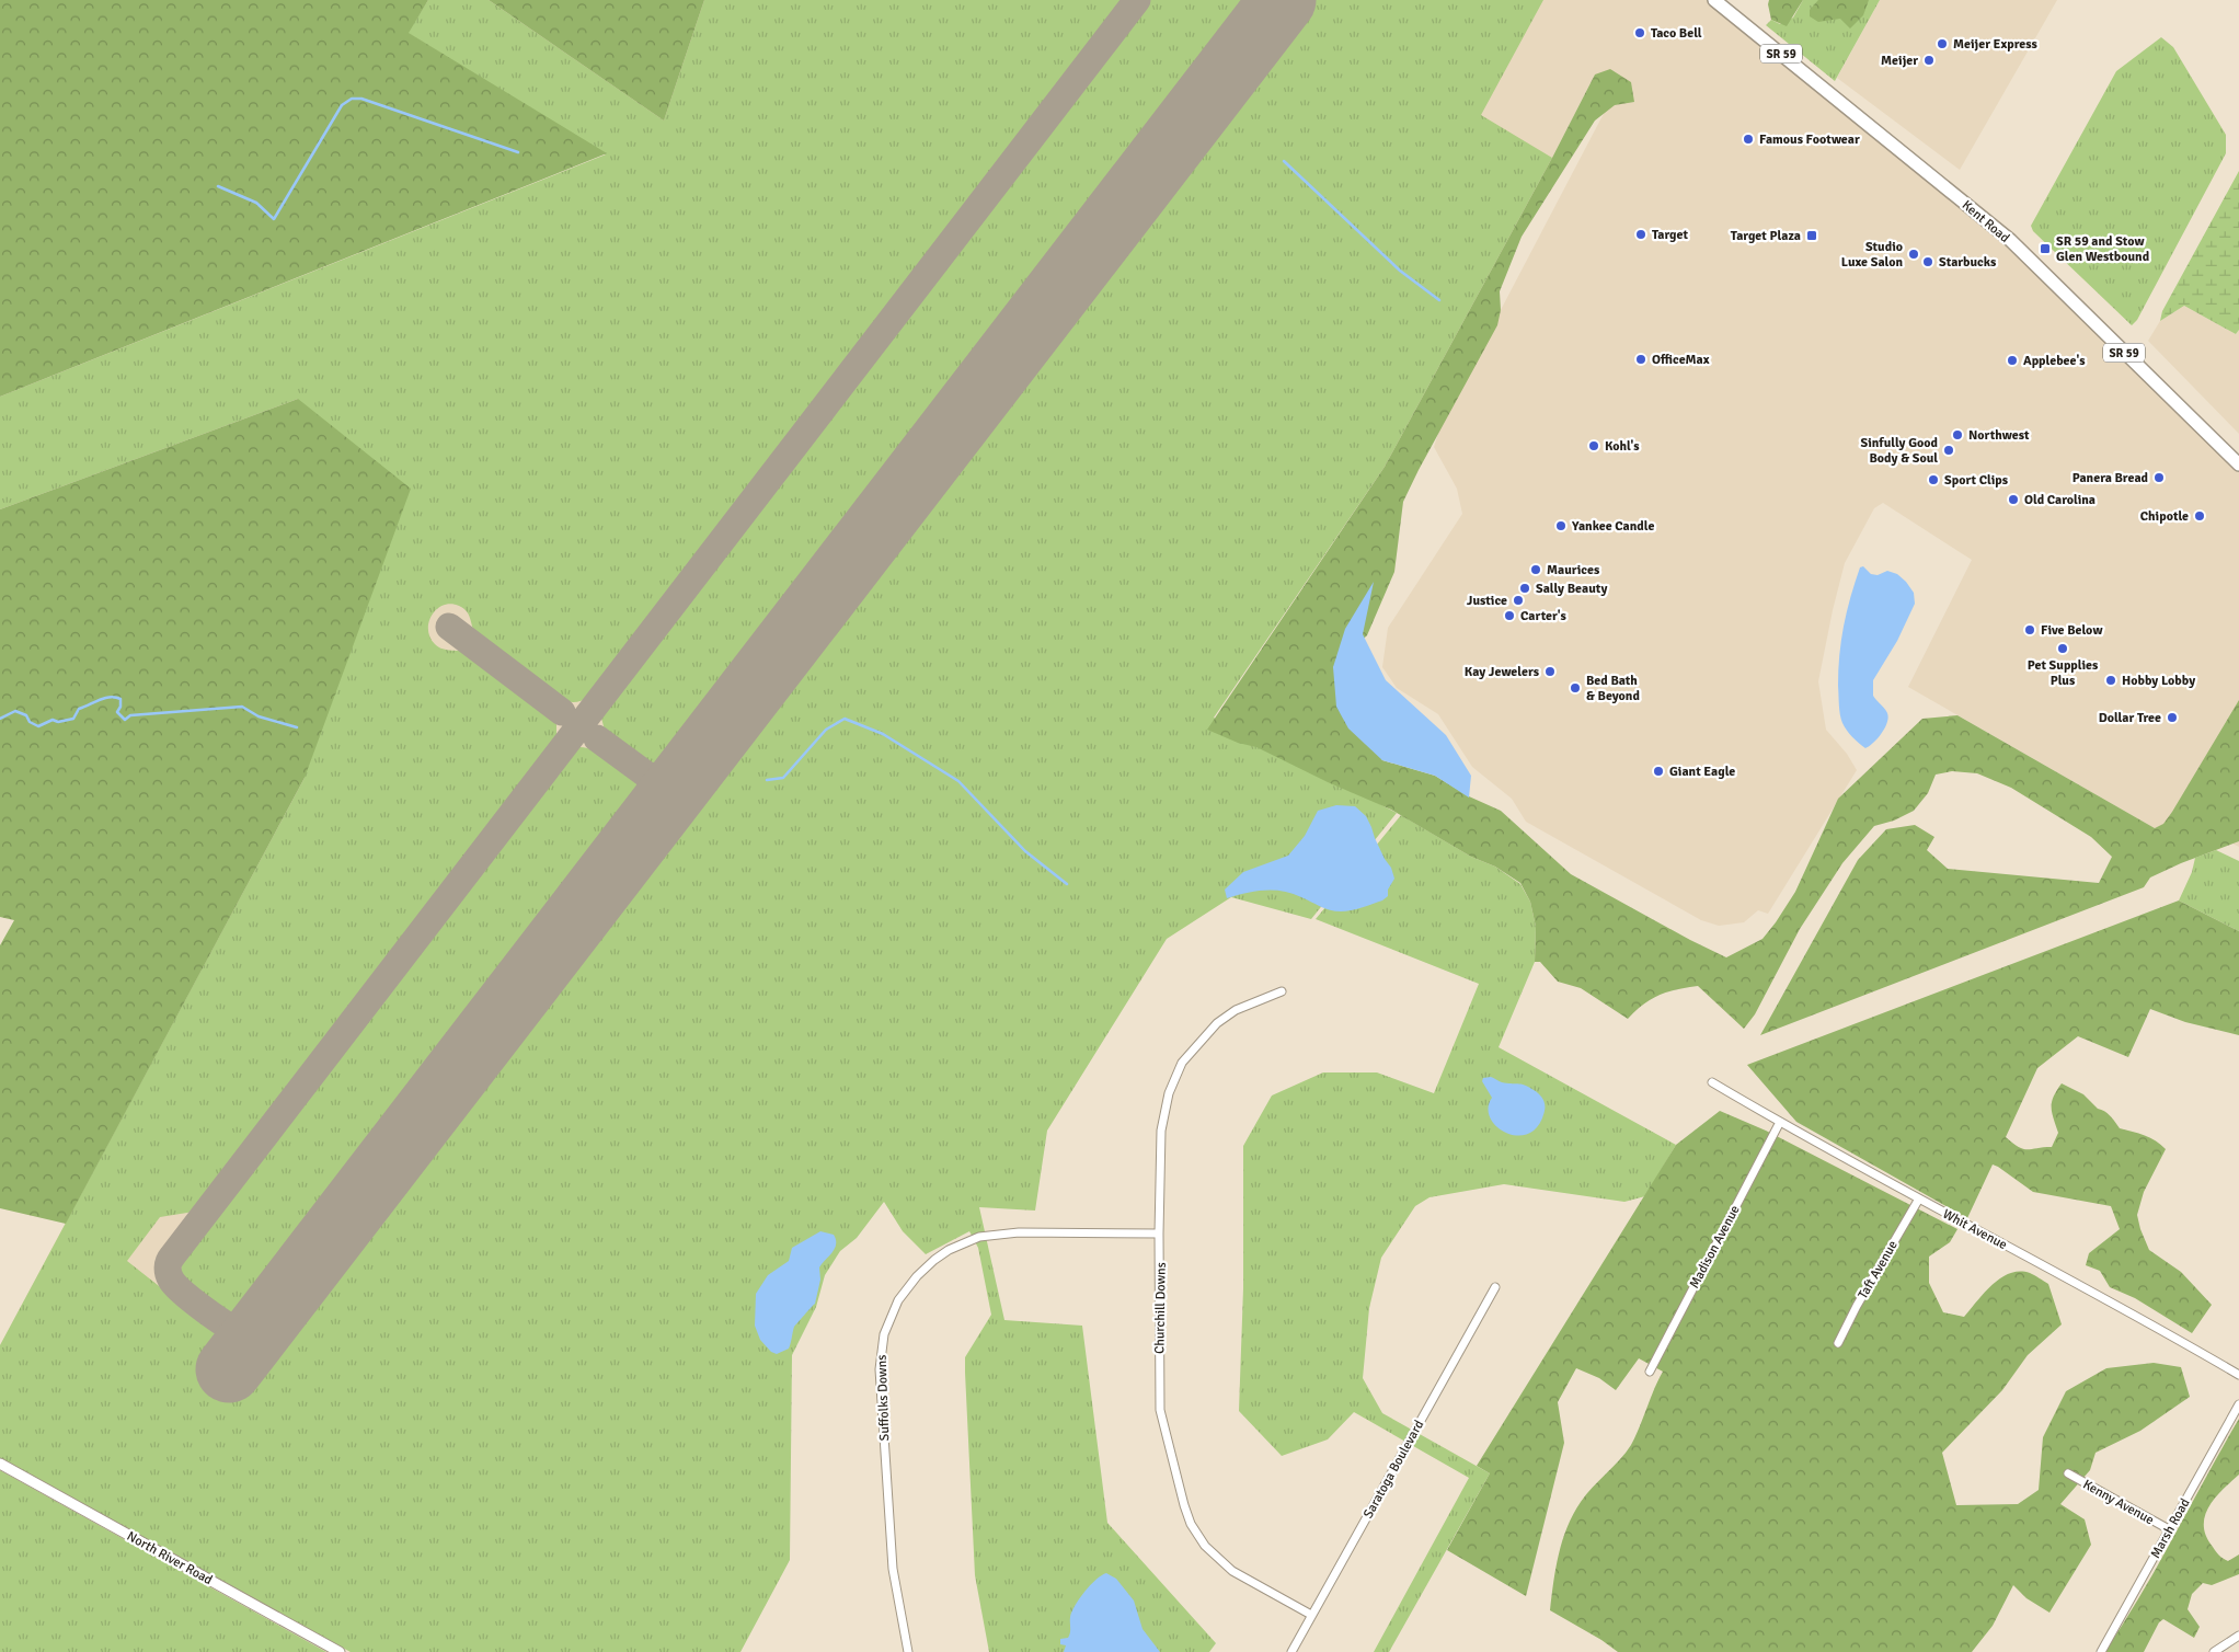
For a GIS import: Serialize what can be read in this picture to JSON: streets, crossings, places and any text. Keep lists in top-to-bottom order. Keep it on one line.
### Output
{"streets":{"main road":["SR 59","Kent Road"],"street":["Whit Avenue","Madison Avenue","Taft Avenue","Churchill Downs","Suffolks Downs","Saratoga Boulevard","Kenny Avenue","Marsh Road","North River Road"]},"crossings":[["Whit Avenue","Madison Avenue"],["Whit Avenue","Taft Avenue"],["Churchill Downs","Suffolks Downs"],["Churchill Downs","Saratoga Boulevard"],["Kenny Avenue","Marsh Road"]],"places":{"other":["Taco Bell","Meijer Express","Meijer","Famous Footwear","Target","Studio Luxe Salon","Starbucks","OfficeMax","Applebee's","Northwest","Kohl's","Sinfully Good Body & Soul","Panera Bread","Sport Clips","Old Carolina","Chipotle","Yankee Candle","Maurices","Sally Beauty","Justice","Carter's","Five Below","Pet Supplies Plus","Kay Jewelers","Hobby Lobby","Bed Bath & Beyond","Dollar Tree","Giant Eagle"],"transit":["Target Plaza","SR 59 and Stow Glen Westbound"]}}
